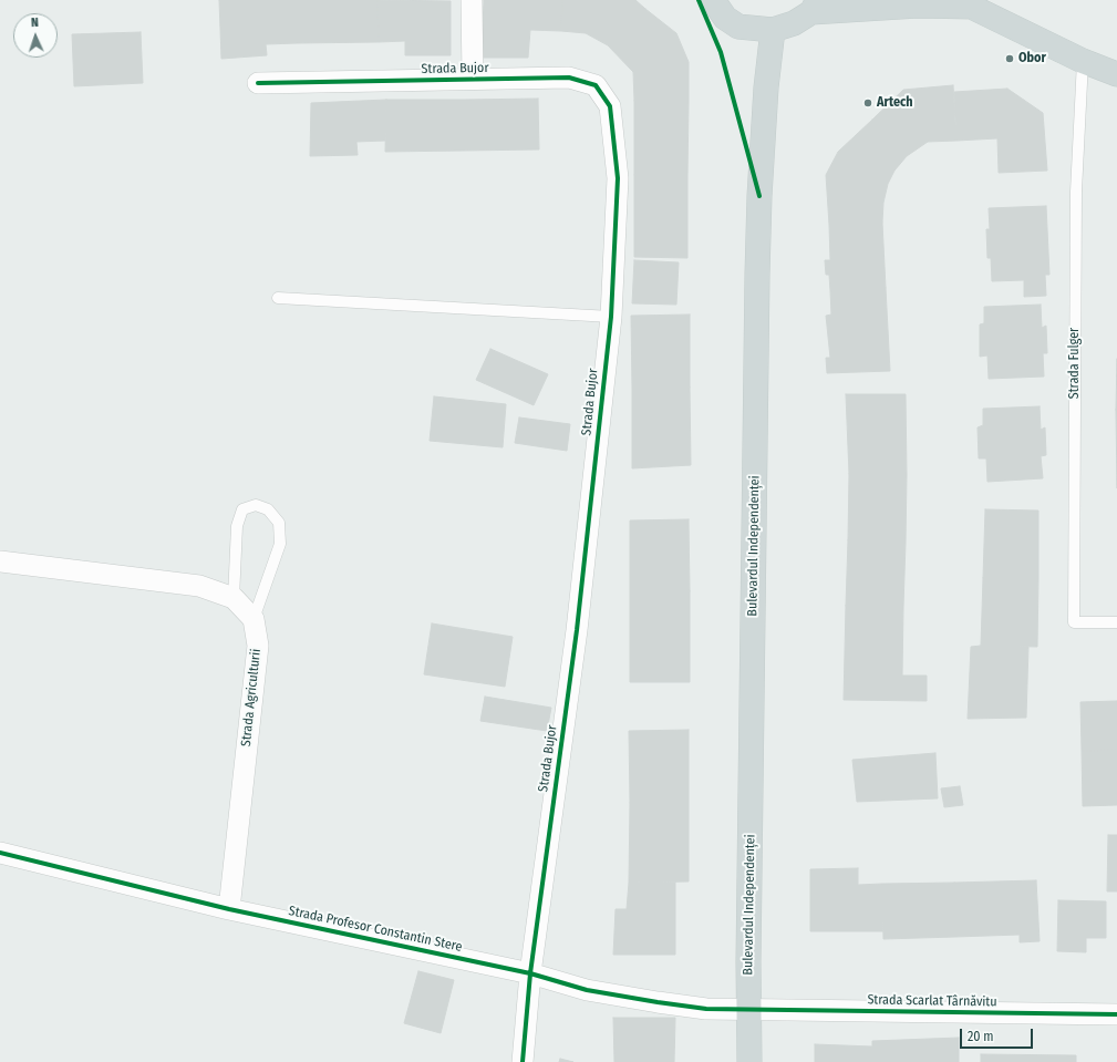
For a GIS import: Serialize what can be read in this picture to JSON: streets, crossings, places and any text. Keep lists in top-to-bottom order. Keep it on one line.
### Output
{"streets":{"main road":["Bulevardul Independenței"],"street":["Strada Bujor","Strada Agriculturii","Strada Profesor Constantin Stere","Strada Scarlat Târnăvitu"],"lane":["Strada Fulger"]},"crossings":[["Strada Bujor","Strada Profesor Constantin Stere"],["Bulevardul Independenței","Strada Profesor Constantin Stere"],["Bulevardul Independenței","Strada Scarlat Târnăvitu"],["Strada Agriculturii","Strada Profesor Constantin Stere"],["Strada Profesor Constantin Stere","Strada Scarlat Târnăvitu"]],"places":["Obor","Artech"],"scale_bar":"20 m","north":"top"}
